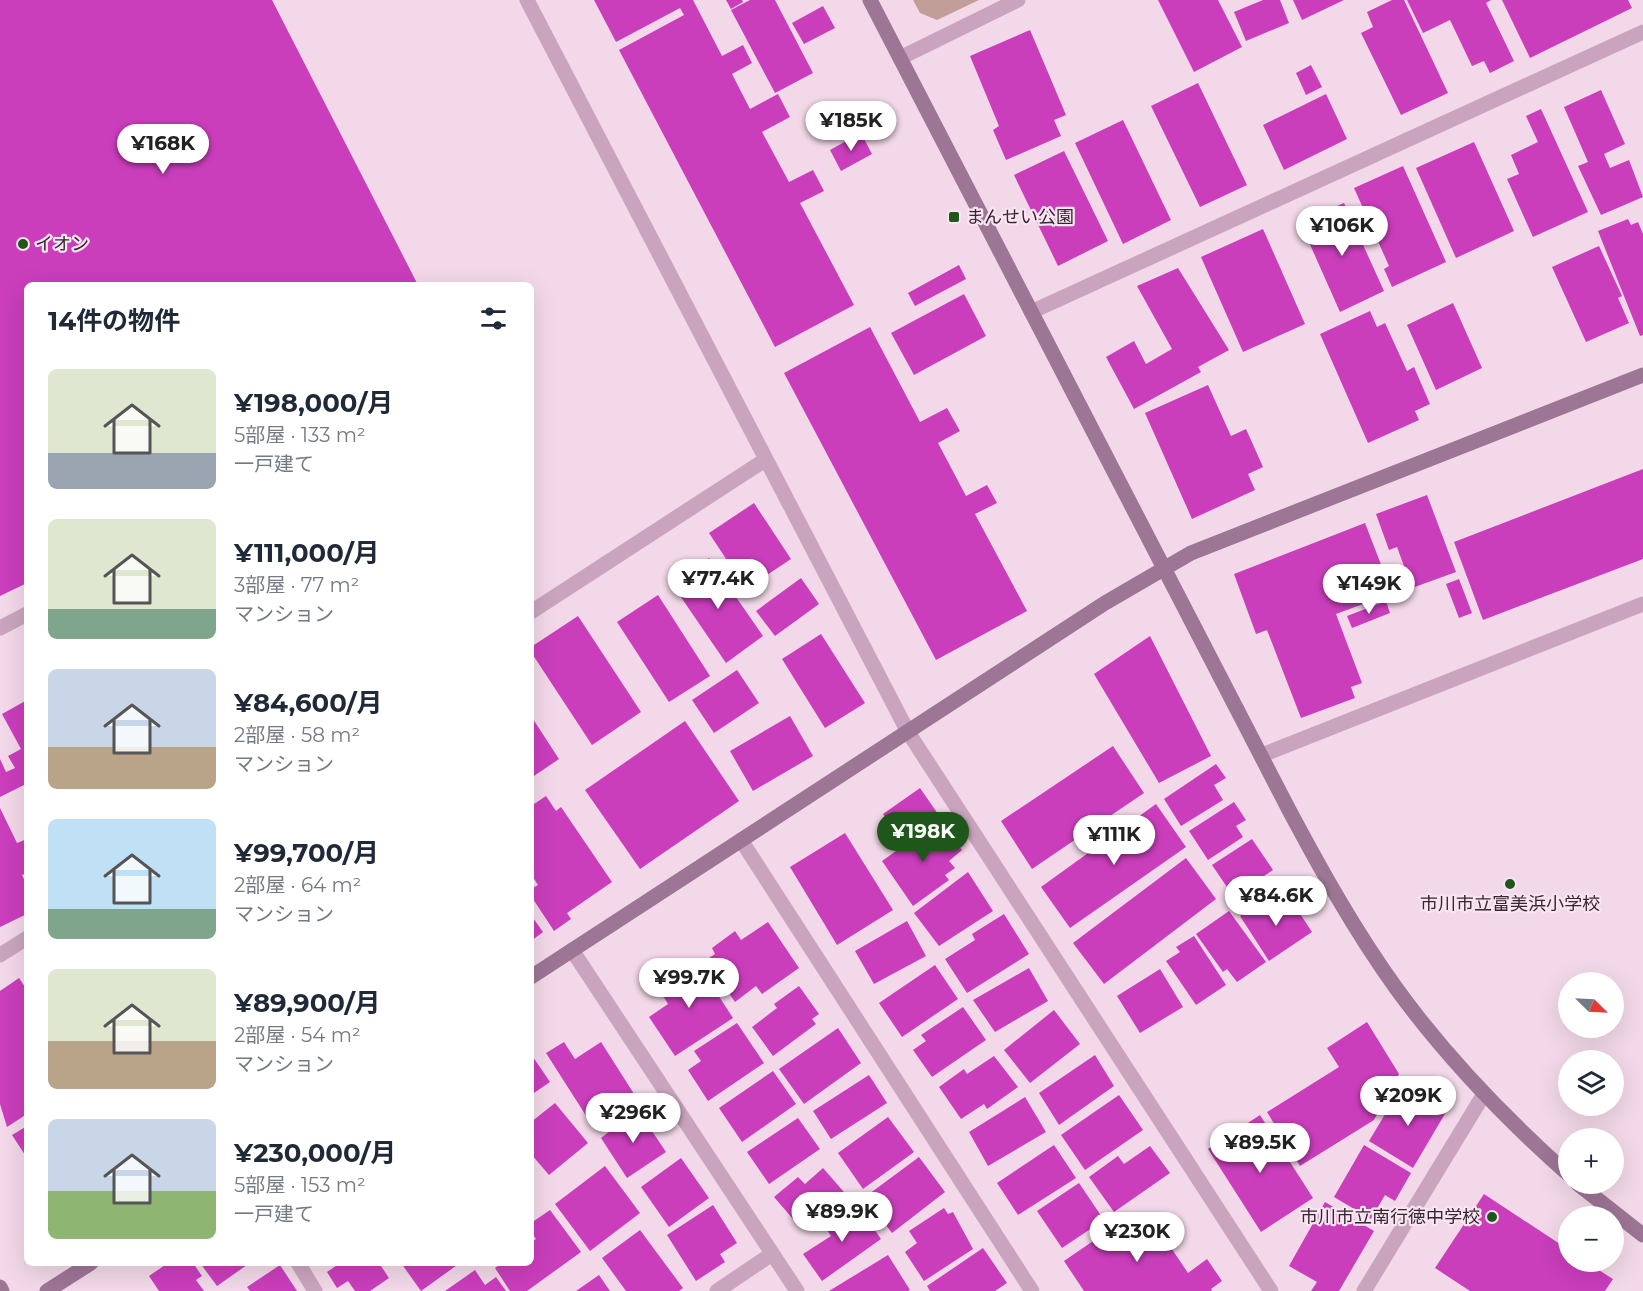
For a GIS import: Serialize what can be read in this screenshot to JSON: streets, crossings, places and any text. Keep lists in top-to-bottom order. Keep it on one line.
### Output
{"places":{"transit":["まんせい公園"],"other":["イオン","市川市立富美浜小学校","市川市立南行徳中学校"]},"north":"bottom right","page":{"price":["¥185K","¥168K","¥106K","¥77.4K","¥149K","¥198K","¥111K","¥84.6K","¥99.7K","¥209K","¥296K","¥89.5K","¥89.9K","¥230K"],"heading":"14件の物件","list":[{"name":"¥198,000/月","note":"5部屋 · 133 m² · 一戸建て"},{"name":"¥111,000/月","note":"3部屋 · 77 m² · マンション"},{"name":"¥84,600/月","note":"2部屋 · 58 m² · マンション"},{"name":"¥99,700/月","note":"2部屋 · 64 m² · マンション"},{"name":"¥89,900/月","note":"2部屋 · 54 m² · マンション"},{"name":"¥230,000/月","note":"5部屋 · 153 m² · 一戸建て"}],"map_buttons":["+","−"]}}
